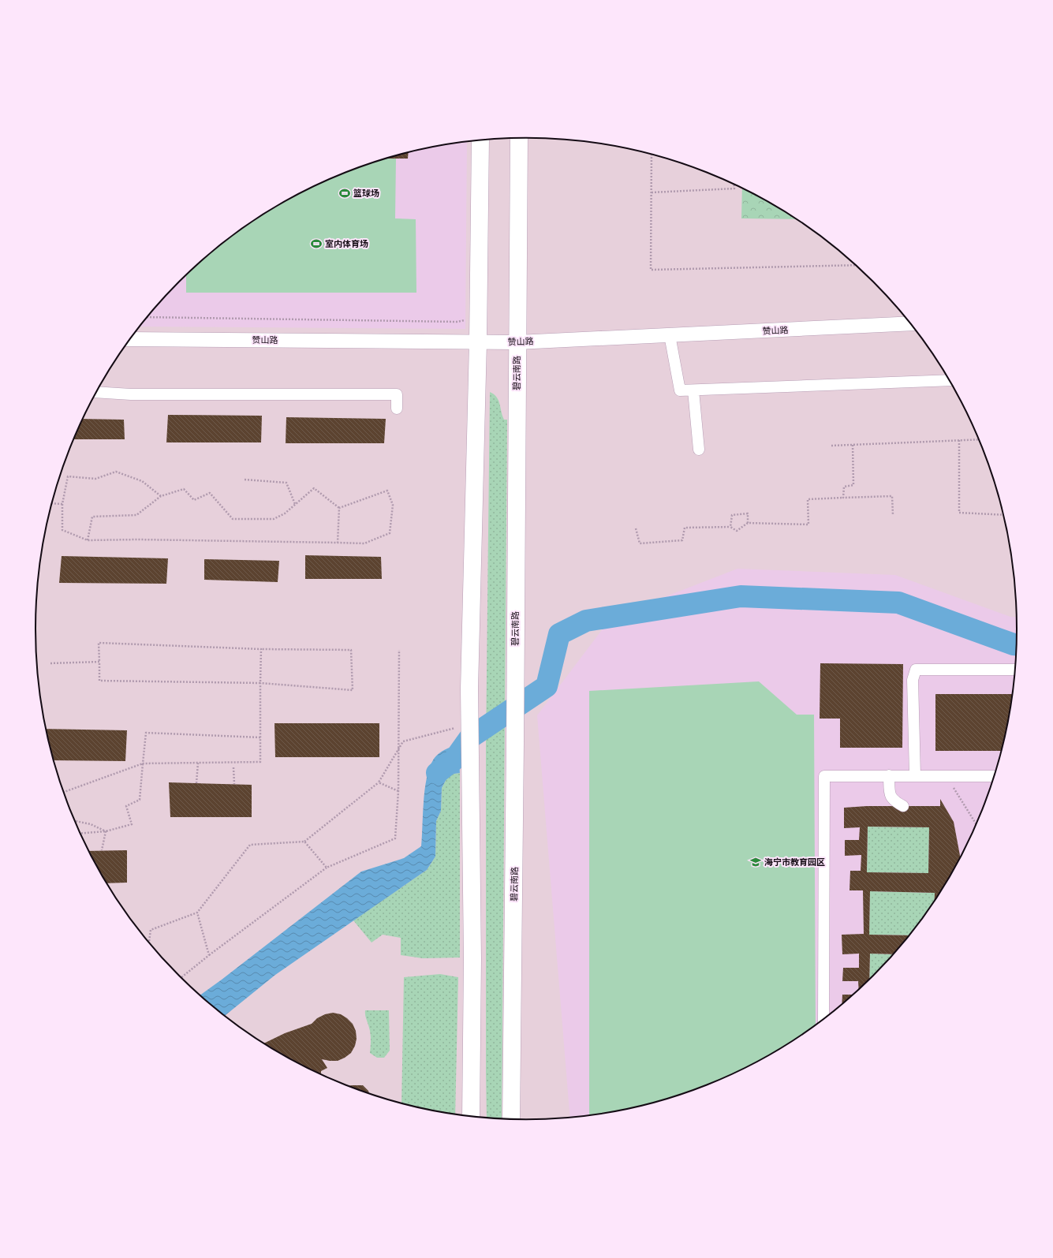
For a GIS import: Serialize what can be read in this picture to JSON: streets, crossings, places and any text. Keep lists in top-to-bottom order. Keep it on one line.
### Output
{"streets":{"main road":["碧云南路"],"street":["赞山路"]},"crossings":[["赞山路","碧云南路"]],"places":{"sports":["篮球场","室内体育场"],"school or university":["海宁市教育园区"]}}
